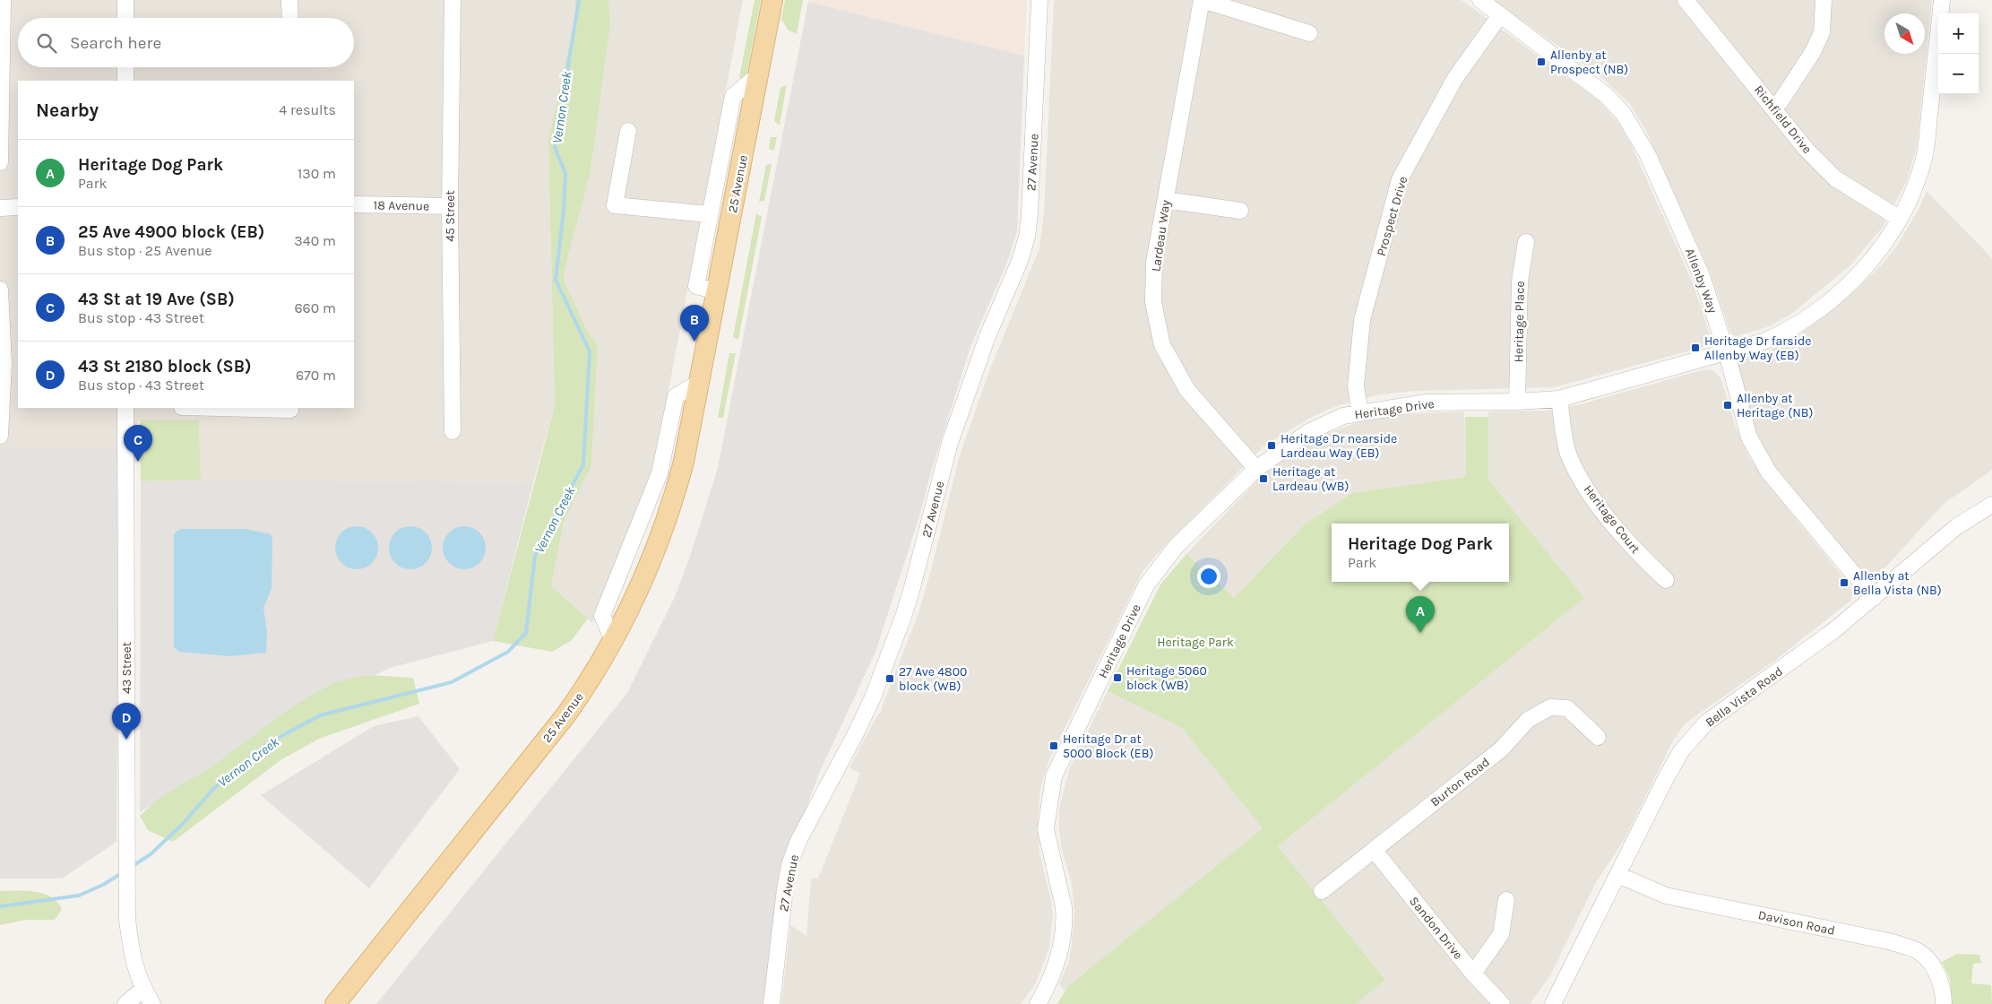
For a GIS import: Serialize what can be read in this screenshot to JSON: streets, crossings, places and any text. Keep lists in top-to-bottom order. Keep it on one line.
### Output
{"streets":{"main road":["25 Avenue"],"street":["Richfield Drive","27 Avenue","18 Avenue","45 Street","Prospect Drive","Lardeau Way","Allenby Way","Heritage Place","Heritage Drive","Heritage Court","43 Street","Bella Vista Road","Burton Road","Davison Road","Sandon Drive"]},"crossings":[["Richfield Drive","Heritage Drive"],["18 Avenue","45 Street"],["Prospect Drive","Allenby Way"],["Prospect Drive","Heritage Drive"],["Lardeau Way","Heritage Drive"],["Allenby Way","Heritage Drive"],["Allenby Way","Bella Vista Road"],["Heritage Place","Heritage Drive"],["Heritage Drive","Heritage Court"],["Bella Vista Road","Davison Road"],["Burton Road","Sandon Drive"]],"water":["Vernon Creek"],"parks":["Heritage Park"],"places":{"transit":["Allenby at Prospect (NB)","Heritage Dr farside Allenby Way (EB)","Allenby at Heritage (NB)","Heritage Dr nearside Lardeau Way (EB)","Heritage at Lardeau (WB)","Allenby at Bella Vista (NB)","Heritage 5060 block (WB)","27 Ave 4800 block (WB)","Heritage Dr at 5000 Block (EB)"]},"north":"bottom right","page":{"map_buttons":["+","−"],"search":"Search here","heading":["Nearby","4 results"],"list":[{"mark":"A","name":"Heritage Dog Park","note":"Park","value":"130 m"},{"mark":"B","name":"25 Ave 4900 block (EB)","note":"Bus stop · 25 Avenue","value":"340 m"},{"mark":"C","name":"43 St at 19 Ave (SB)","note":"Bus stop · 43 Street","value":"660 m"},{"mark":"D","name":"43 St 2180 block (SB)","note":"Bus stop · 43 Street","value":"670 m"}],"pins":["B","C","A","D"],"popup":["Heritage Dog Park","Park"]}}
